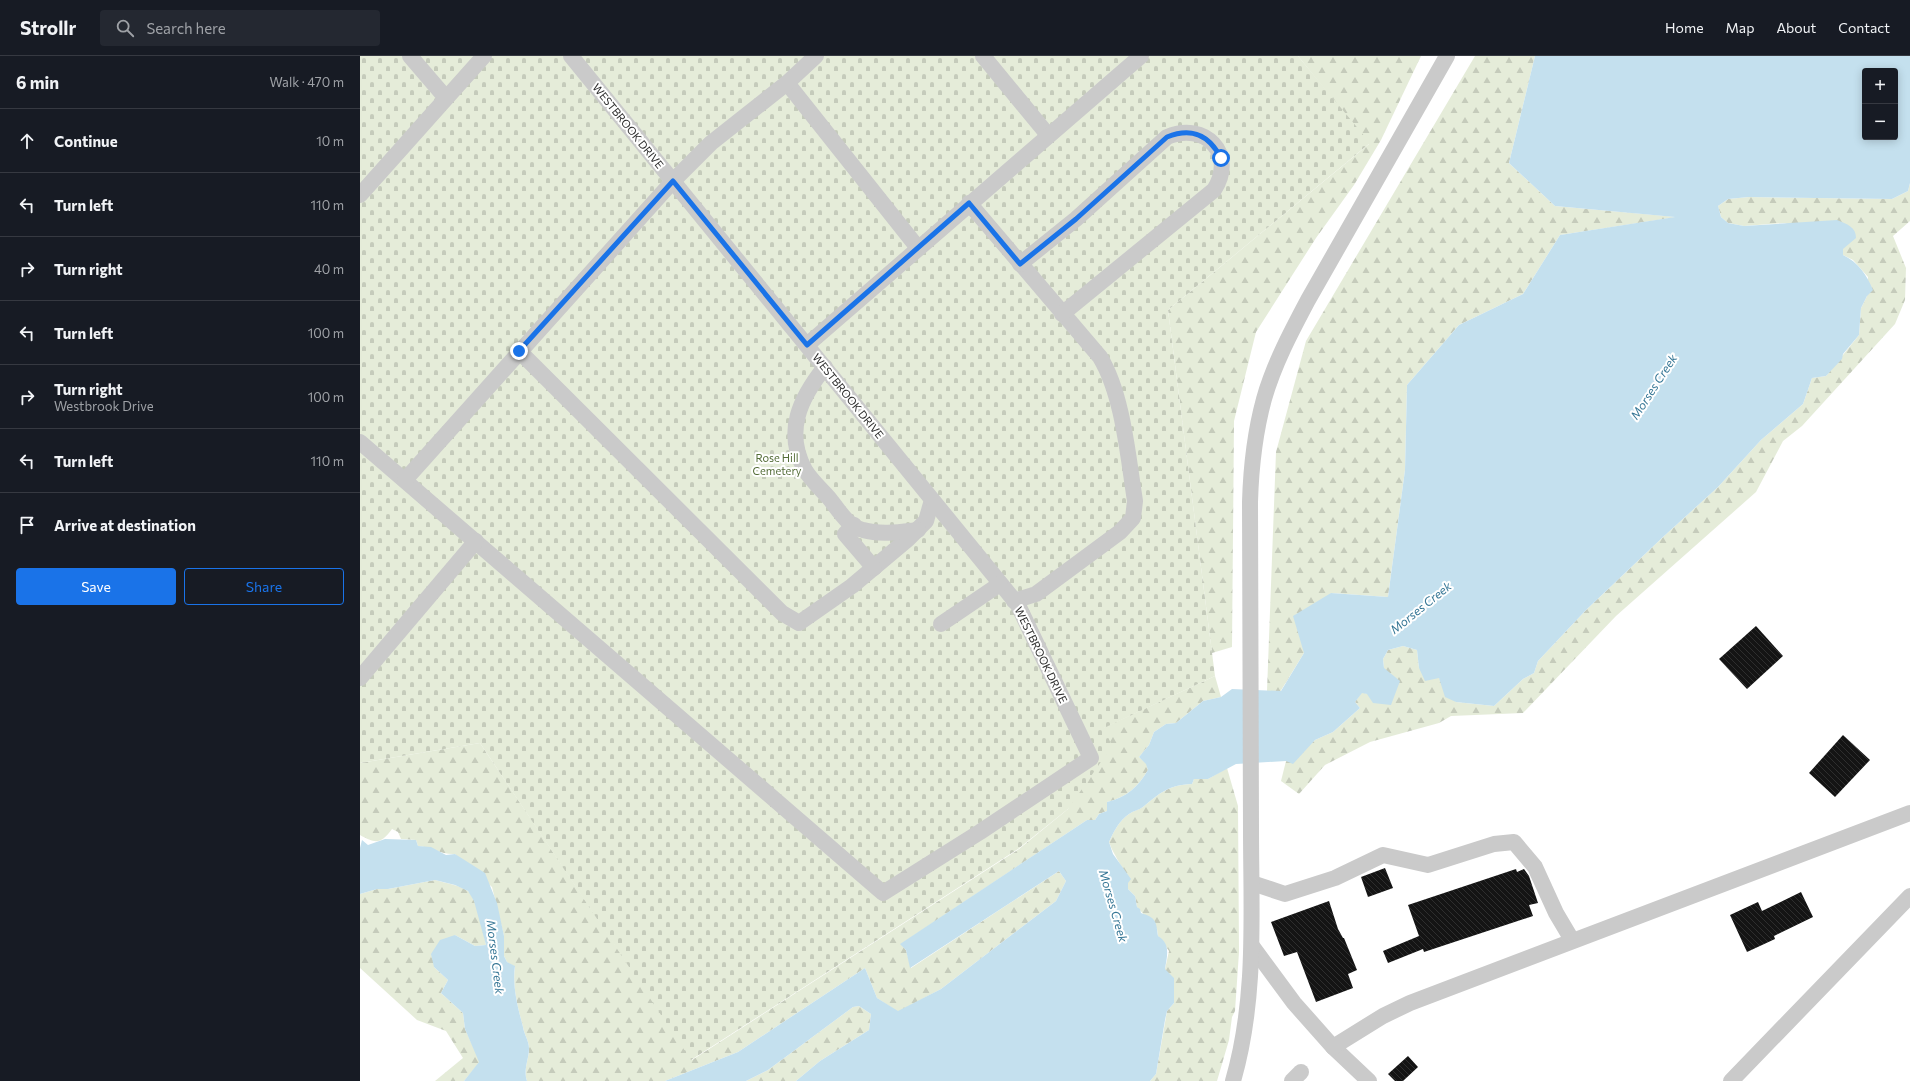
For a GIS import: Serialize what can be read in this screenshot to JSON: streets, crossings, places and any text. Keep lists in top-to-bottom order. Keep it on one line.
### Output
{"streets":{"lane":["WESTBROOK DRIVE"]},"water":["Morses Creek"],"parks":["Rose Hill Cemetery"],"page":{"header":"Strollr","search":"Search here","nav":["Home","Map","About","Contact"],"heading":["6 min","Walk · 470 m"],"map_buttons":["+","−"],"list":[["Continue","10 m"],["Turn left","110 m"],["Turn right","40 m"],["Turn left","100 m"],["Turn right","Westbrook Drive","100 m"],["Turn left","110 m"],"Arrive at destination"],"buttons":["Save","Share"]}}
